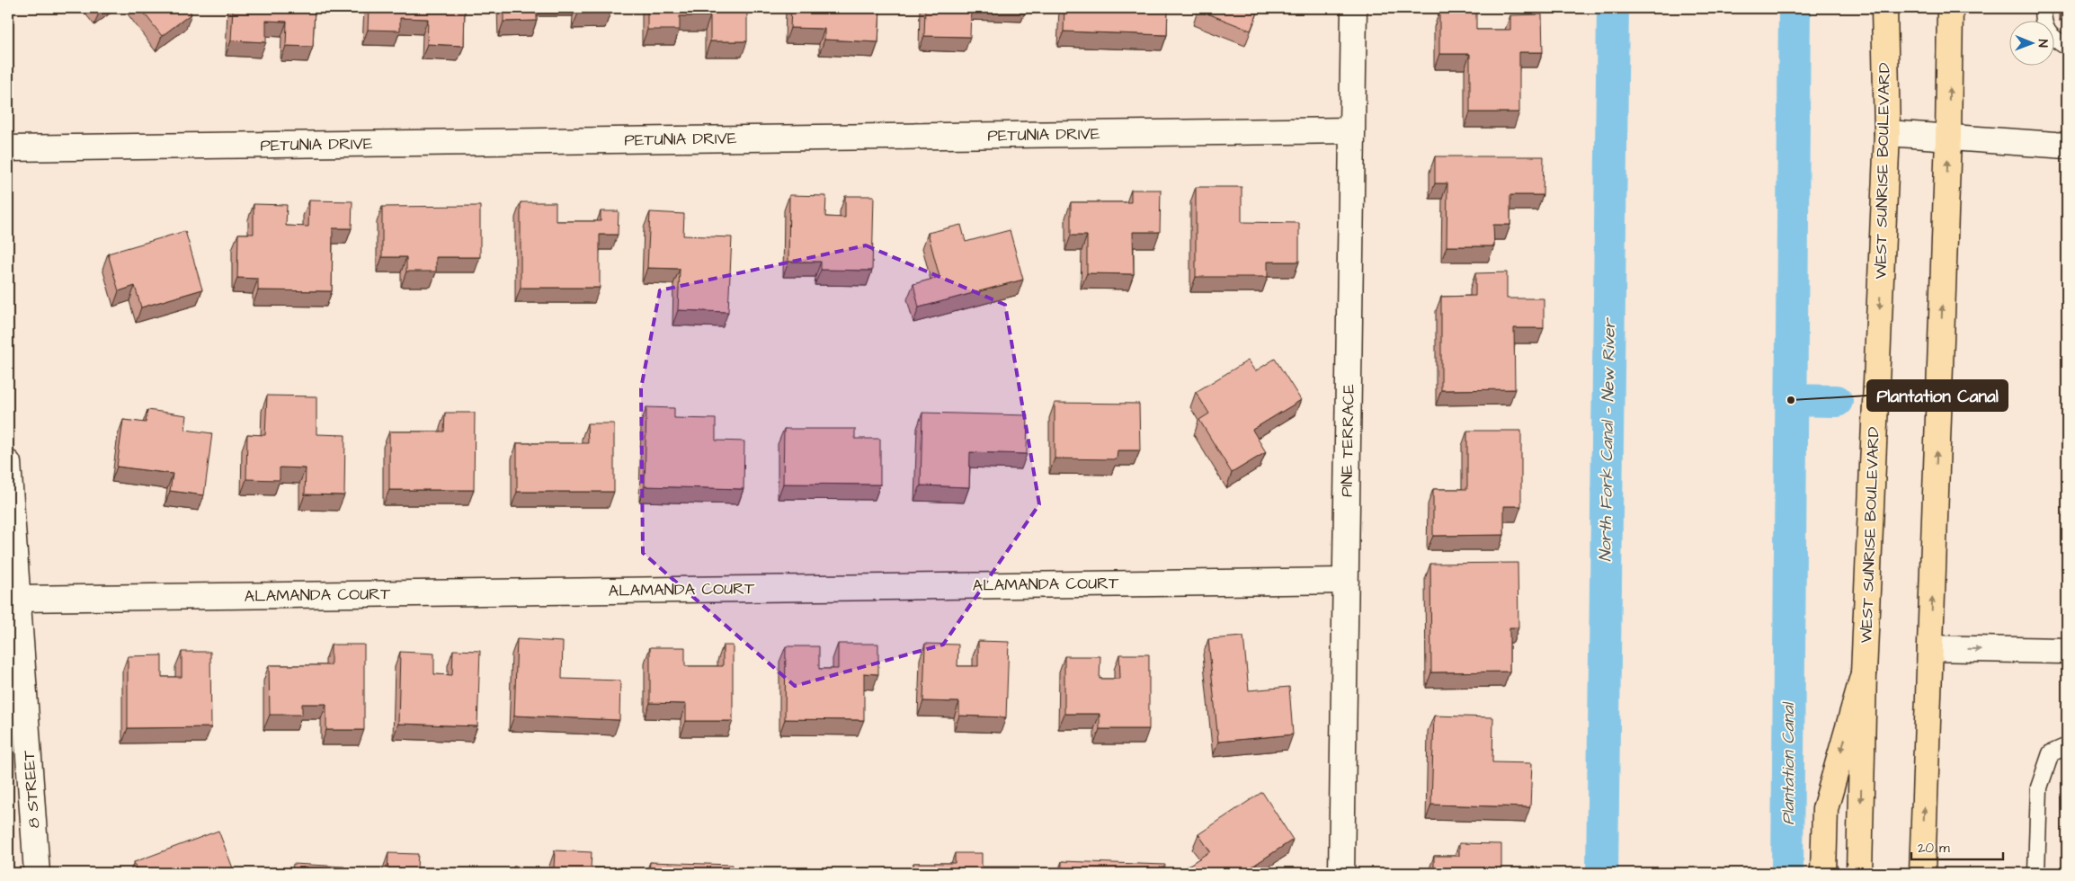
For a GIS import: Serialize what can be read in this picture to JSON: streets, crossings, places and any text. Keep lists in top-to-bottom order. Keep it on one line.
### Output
{"streets":{"highway":["WEST SUNRISE BOULEVARD"],"street":["PETUNIA DRIVE","PINE TERRACE","ALAMANDA COURT","8 STREET"]},"crossings":[["PETUNIA DRIVE","PINE TERRACE"],["PINE TERRACE","ALAMANDA COURT"],["ALAMANDA COURT","8 STREET"]],"water":["North Fork Canal - New River","Plantation Canal"],"places":["Plantation Canal"],"scale_bar":"20 m","north":"right"}
